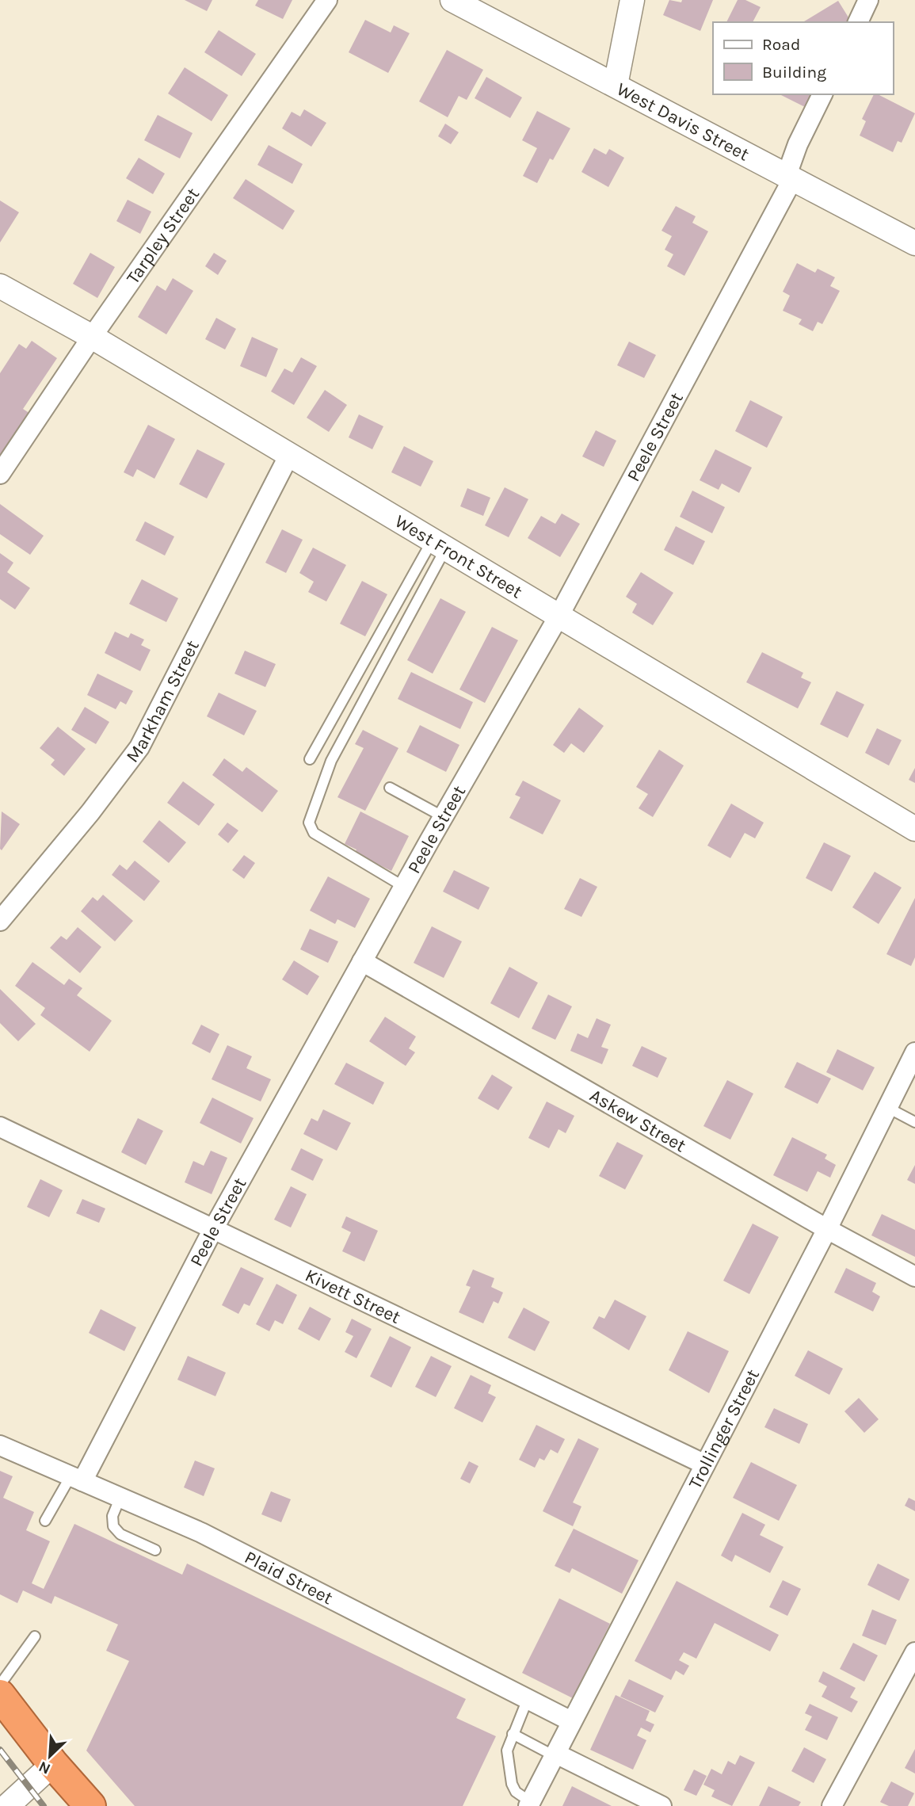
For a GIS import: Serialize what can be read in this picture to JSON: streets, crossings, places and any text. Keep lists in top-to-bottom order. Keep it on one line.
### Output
{"streets":{"street":["West Davis Street","Tarpley Street","Peele Street","West Front Street","Markham Street","Askew Street","Kivett Street","Trollinger Street","Plaid Street"]},"crossings":[["West Davis Street","Peele Street"],["Tarpley Street","West Front Street"],["Peele Street","West Front Street"],["Peele Street","Askew Street"],["Peele Street","Kivett Street"],["Peele Street","Plaid Street"],["West Front Street","Markham Street"],["Askew Street","Trollinger Street"],["Kivett Street","Trollinger Street"],["Trollinger Street","Plaid Street"]],"legend":["Road","Building"],"north":"bottom left"}
